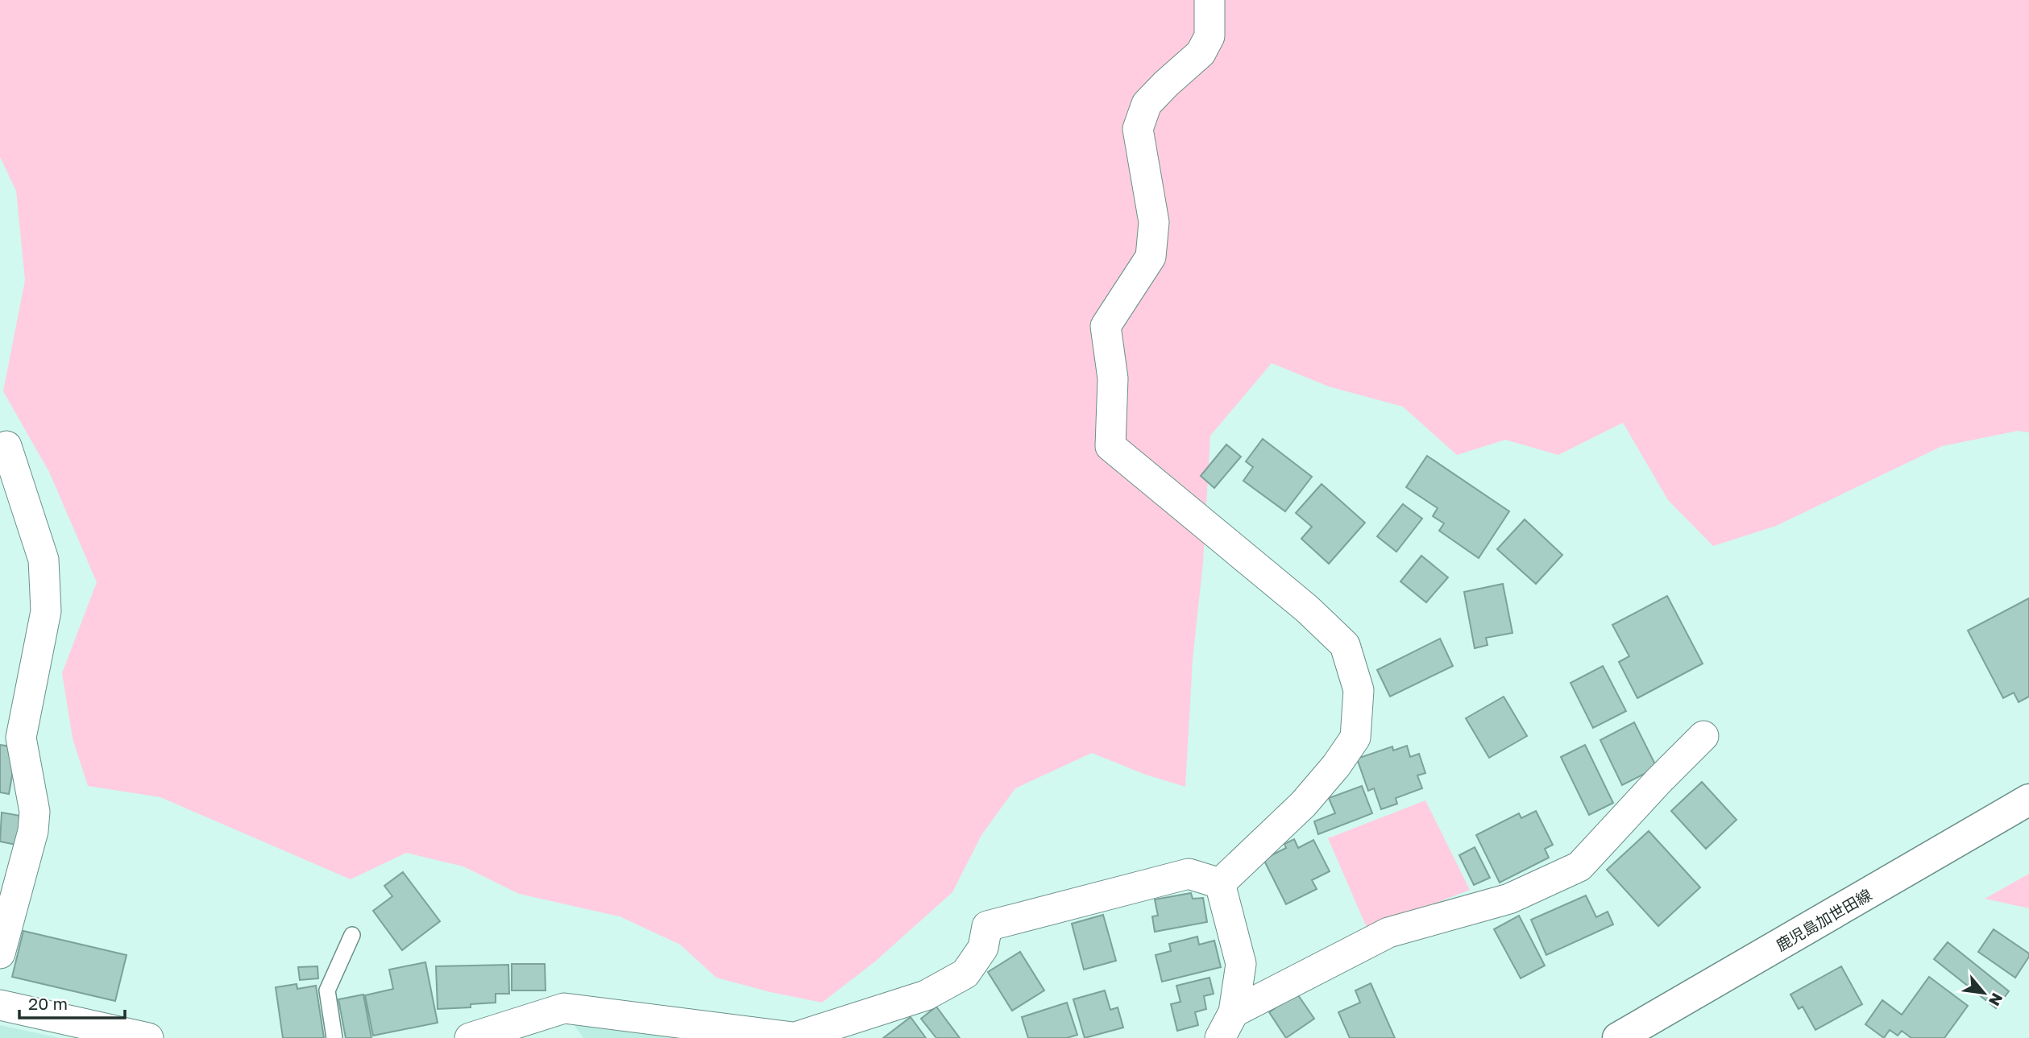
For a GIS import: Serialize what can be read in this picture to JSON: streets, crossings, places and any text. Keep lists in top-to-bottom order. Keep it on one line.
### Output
{"streets":{"main road":["鹿児島加世田線"]},"scale_bar":"20 m","north":"bottom right"}
